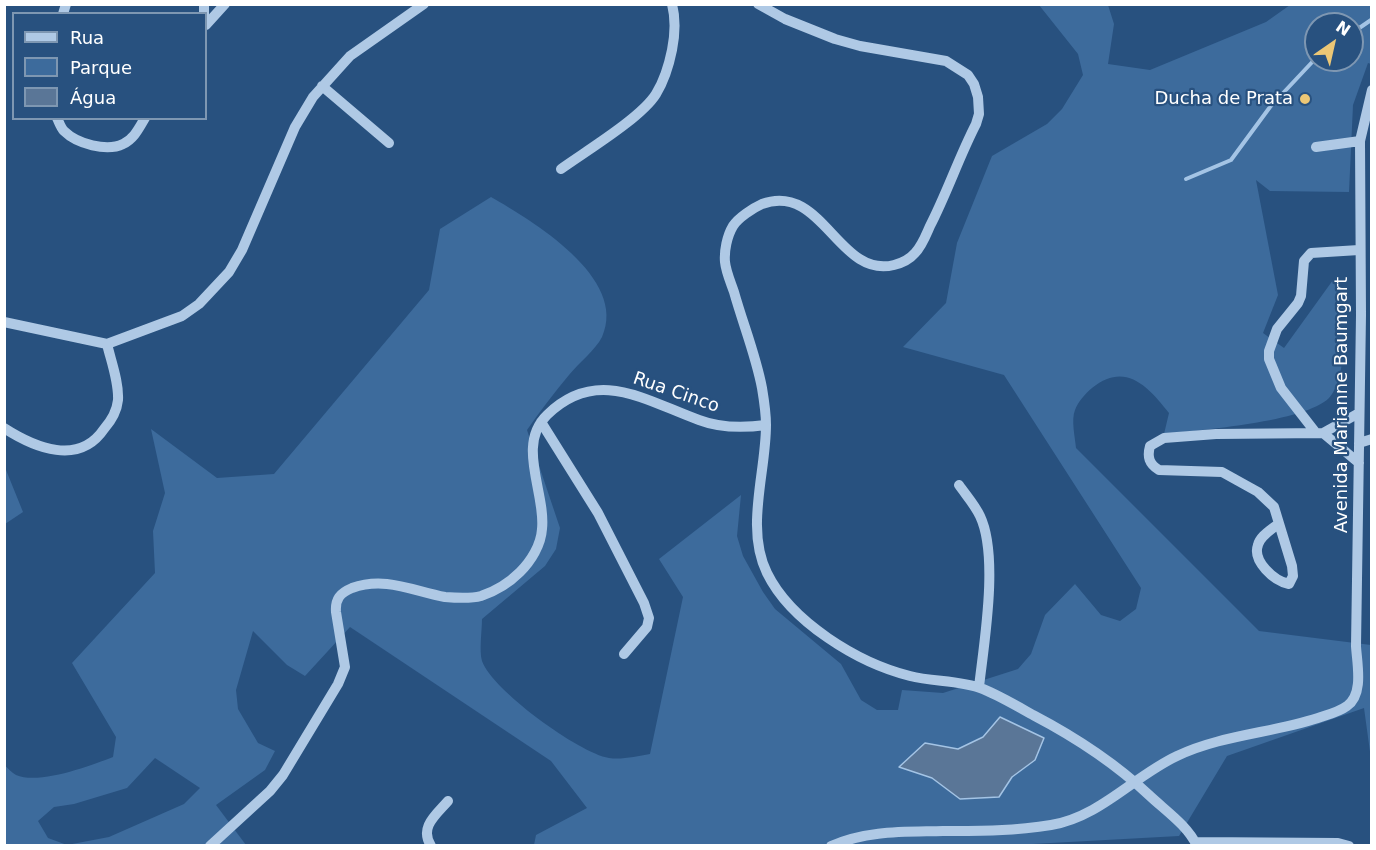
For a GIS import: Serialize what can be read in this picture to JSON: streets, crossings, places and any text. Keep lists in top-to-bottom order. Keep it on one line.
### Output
{"streets":{"street":["Rua Cinco","Avenida Marianne Baumgart"]},"places":["Ducha de Prata"],"legend":["Rua","Parque","Água"],"north":"top right"}
